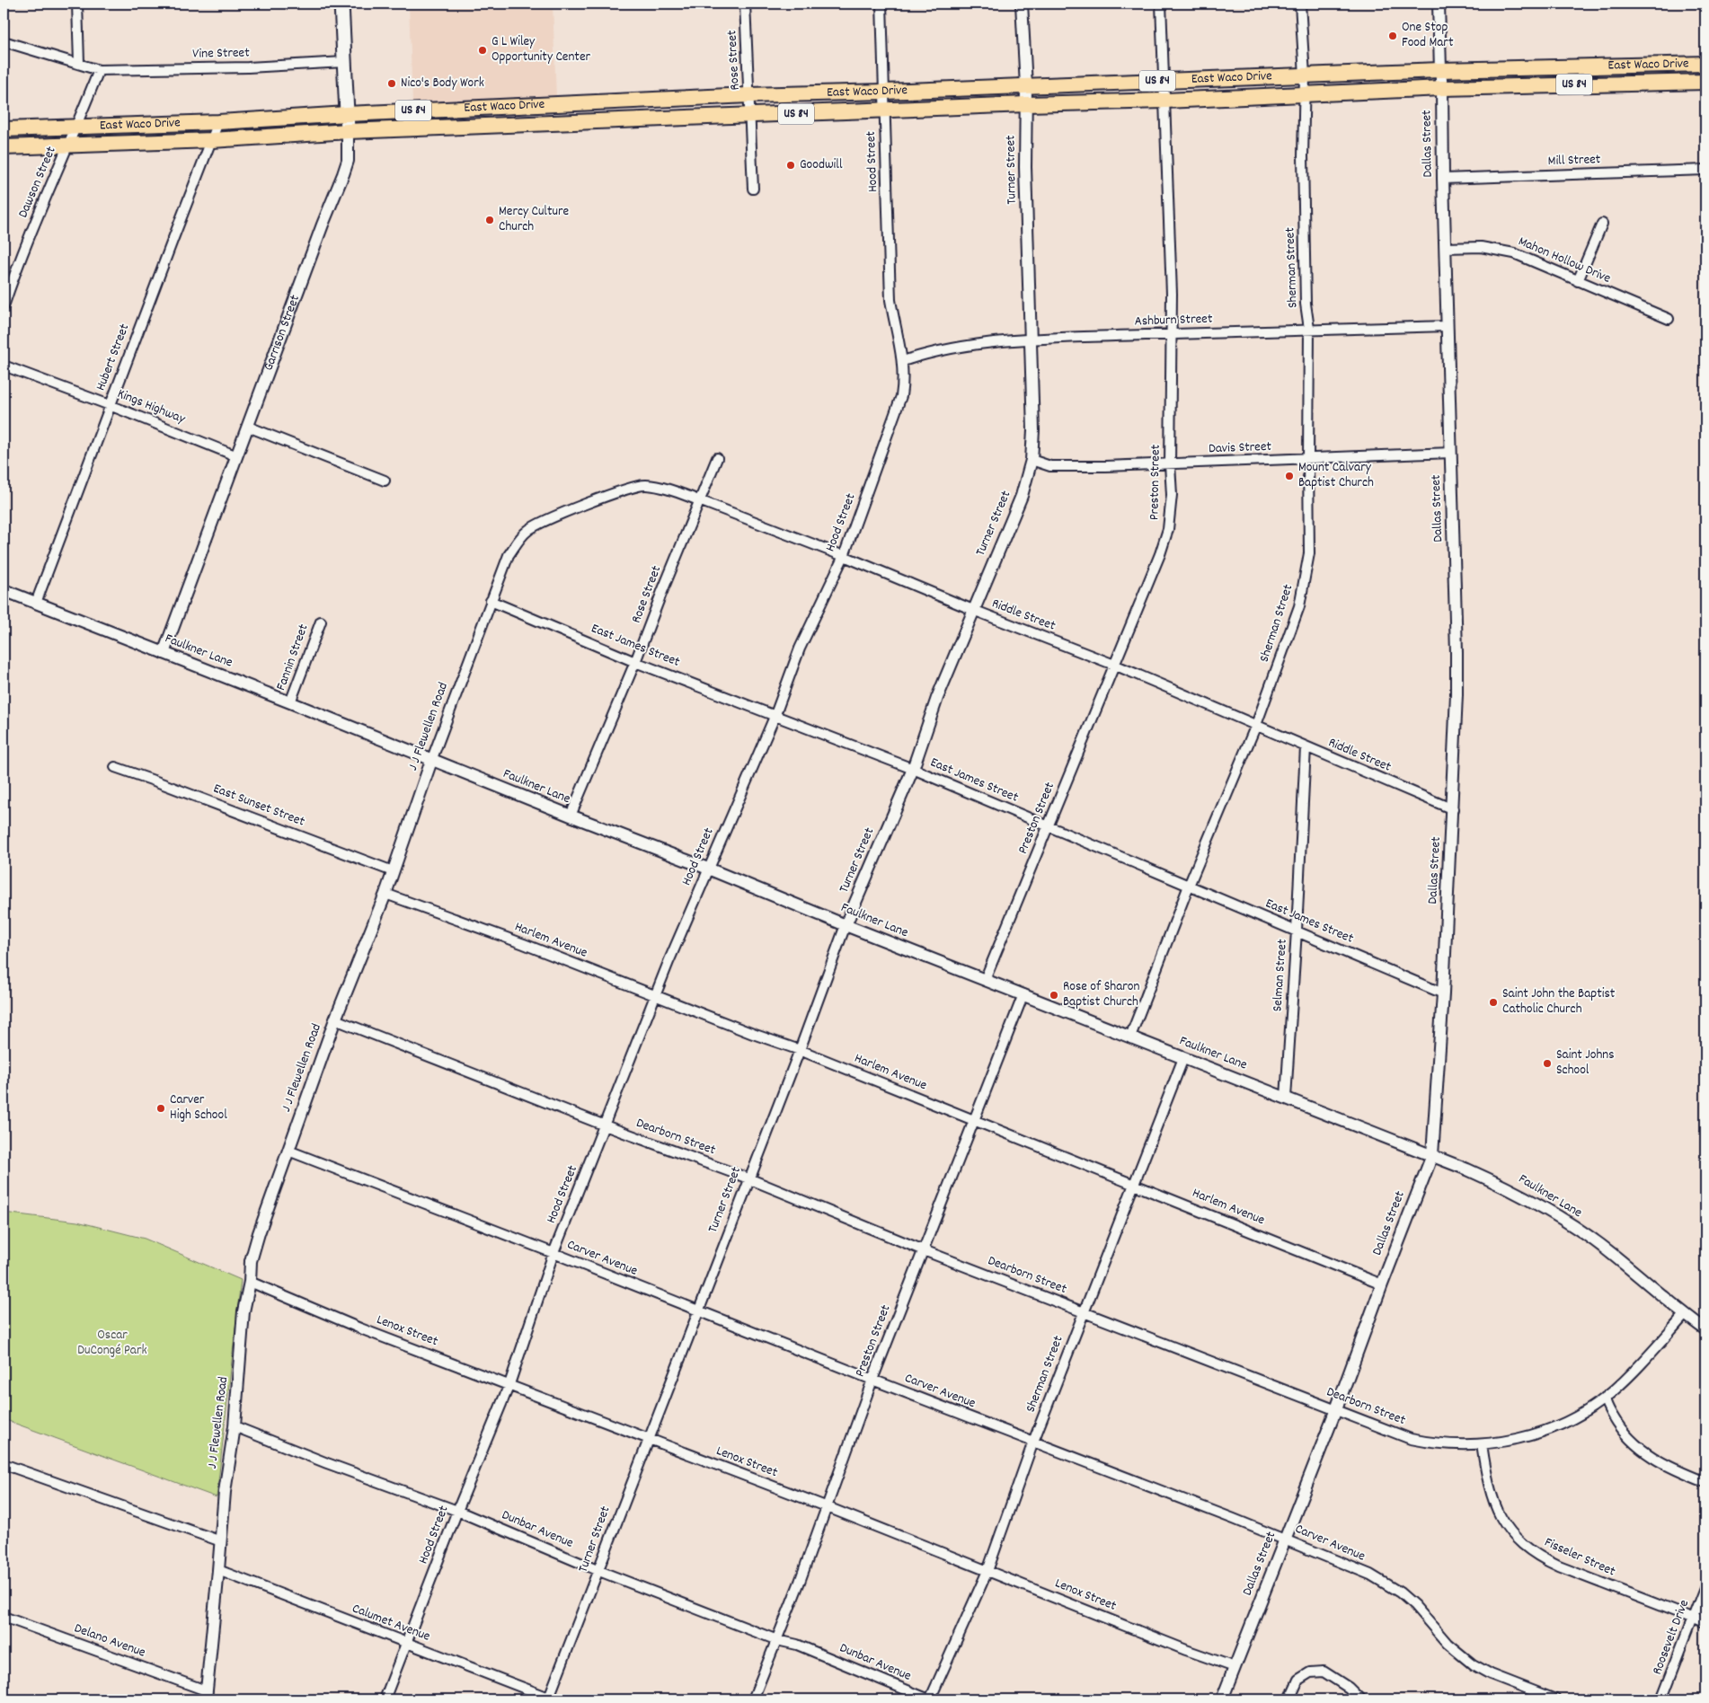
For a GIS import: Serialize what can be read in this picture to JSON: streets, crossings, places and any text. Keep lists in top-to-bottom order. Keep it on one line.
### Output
{"streets":{"main road":["East Waco Drive","US 84","Garrison Street"],"street":["Vine Street","Rose Street","Dallas Street","Mill Street","Hood Street","Turner Street","Dawson Street","Mahon Hollow Drive","Sherman Street","Ashburn Street","Hubert Street","Kings Highway","Davis Street","Preston Street","Riddle Street","East James Street","Faulkner Lane","Fannin Street","J J Flewellen Road","East Sunset Street","Harlem Avenue","Selman Street","Dearborn Street","Carver Avenue","Lenox Street","Dunbar Avenue","Fisseler Street","Calumet Avenue","Roosevelt Drive","Delano Avenue"]},"crossings":[["Vine Street","Dawson Street"],["Vine Street","Garrison Street"],["Rose Street","East Waco Drive"],["Rose Street","Riddle Street"],["Rose Street","East James Street"],["Rose Street","Faulkner Lane"],["East Waco Drive","Dallas Street"],["East Waco Drive","Hood Street"],["East Waco Drive","Turner Street"],["East Waco Drive","Dawson Street"],["East Waco Drive","Sherman Street"],["East Waco Drive","Garrison Street"],["East Waco Drive","Hubert Street"],["East Waco Drive","Preston Street"],["Dallas Street","Mill Street"],["Dallas Street","Mahon Hollow Drive"],["Dallas Street","Ashburn Street"],["Dallas Street","Davis Street"],["Dallas Street","Riddle Street"],["Dallas Street","East James Street"],["Dallas Street","Faulkner Lane"],["Dallas Street","Harlem Avenue"],["Dallas Street","Dearborn Street"],["Dallas Street","Carver Avenue"],["Dallas Street","Lenox Street"],["Hood Street","Ashburn Street"],["Hood Street","Riddle Street"],["Hood Street","East James Street"],["Hood Street","Faulkner Lane"],["Hood Street","Harlem Avenue"],["Hood Street","Dearborn Street"],["Hood Street","Carver Avenue"],["Hood Street","Lenox Street"],["Hood Street","Dunbar Avenue"],["Hood Street","Calumet Avenue"],["Turner Street","Ashburn Street"],["Turner Street","Davis Street"],["Turner Street","Riddle Street"],["Turner Street","East James Street"],["Turner Street","Faulkner Lane"],["Turner Street","Harlem Avenue"],["Turner Street","Dearborn Street"],["Turner Street","Carver Avenue"],["Turner Street","Lenox Street"],["Turner Street","Dunbar Avenue"],["Turner Street","Calumet Avenue"],["Sherman Street","Ashburn Street"],["Sherman Street","Davis Street"],["Sherman Street","Riddle Street"],["Sherman Street","East James Street"],["Sherman Street","Faulkner Lane"],["Sherman Street","Harlem Avenue"],["Sherman Street","Dearborn Street"],["Sherman Street","Carver Avenue"],["Sherman Street","Lenox Street"],["Sherman Street","Dunbar Avenue"],["Ashburn Street","Preston Street"],["Garrison Street","Kings Highway"],["Garrison Street","Faulkner Lane"],["Hubert Street","Kings Highway"],["Hubert Street","Faulkner Lane"],["Davis Street","Preston Street"],["Preston Street","Riddle Street"],["Preston Street","East James Street"],["Preston Street","Faulkner Lane"],["Preston Street","Harlem Avenue"],["Preston Street","Dearborn Street"],["Preston Street","Carver Avenue"],["Preston Street","Lenox Street"],["Preston Street","Dunbar Avenue"],["Riddle Street","J J Flewellen Road"],["Riddle Street","Selman Street"],["East James Street","J J Flewellen Road"],["East James Street","Selman Street"],["Faulkner Lane","Fannin Street"],["Faulkner Lane","J J Flewellen Road"],["Faulkner Lane","Selman Street"],["Faulkner Lane","Dearborn Street"],["J J Flewellen Road","East Sunset Street"],["J J Flewellen Road","Harlem Avenue"],["J J Flewellen Road","Dearborn Street"],["J J Flewellen Road","Carver Avenue"],["J J Flewellen Road","Lenox Street"],["J J Flewellen Road","Dunbar Avenue"],["J J Flewellen Road","Calumet Avenue"],["J J Flewellen Road","Delano Avenue"],["Dearborn Street","Fisseler Street"],["Fisseler Street","Roosevelt Drive"]],"parks":["Oscar DuCongé Park"],"places":["One Stop Food Mart","G L Wiley Opportunity Center","Nico's Body Work","Goodwill","Mercy Culture Church","Mount Calvary Baptist Church","Rose of Sharon Baptist Church","Saint John the Baptist Catholic Church","Saint Johns School","Carver High School"]}
